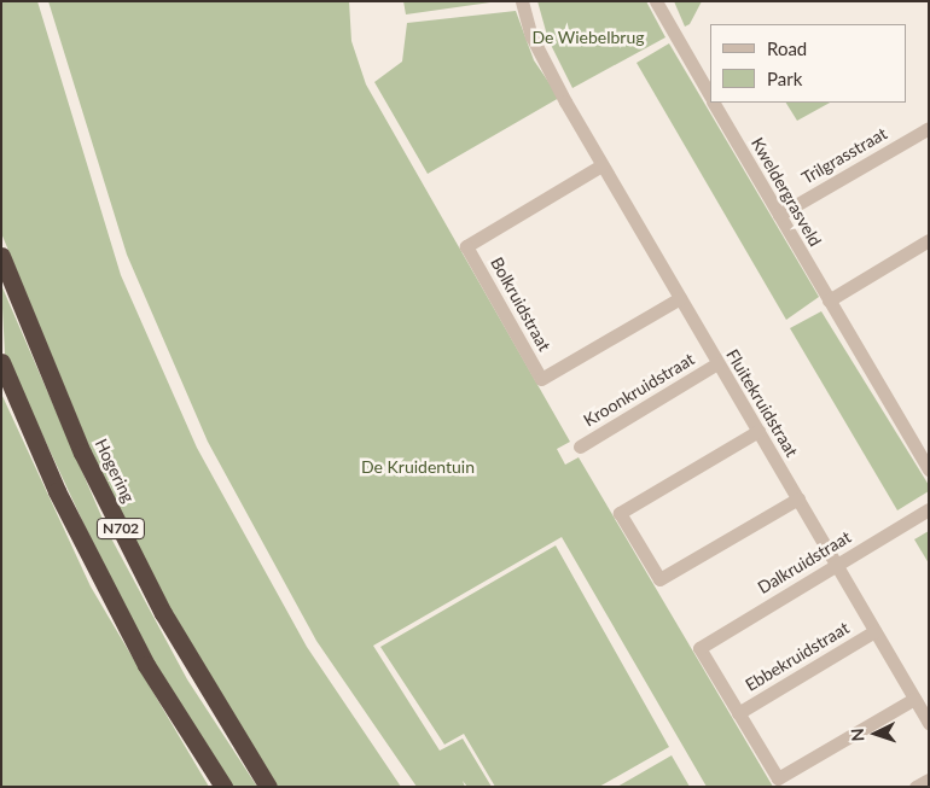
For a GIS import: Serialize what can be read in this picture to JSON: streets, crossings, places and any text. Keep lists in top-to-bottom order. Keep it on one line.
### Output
{"streets":{"highway":["Hogering","N702"],"street":["Trilgrasstraat","Kweldergrasveld","Bolkruidstraat","Kroonkruidstraat","Fluitekruidstraat","Dalkruidstraat","Ebbekruidstraat"]},"crossings":[["Trilgrasstraat","Kweldergrasveld"],["Bolkruidstraat","Fluitekruidstraat"],["Kroonkruidstraat","Fluitekruidstraat"],["Fluitekruidstraat","Dalkruidstraat"],["Fluitekruidstraat","Ebbekruidstraat"],["Dalkruidstraat","Ebbekruidstraat"]],"parks":["De Wiebelbrug","De Kruidentuin"],"legend":["Road","Park"],"north":"left"}
